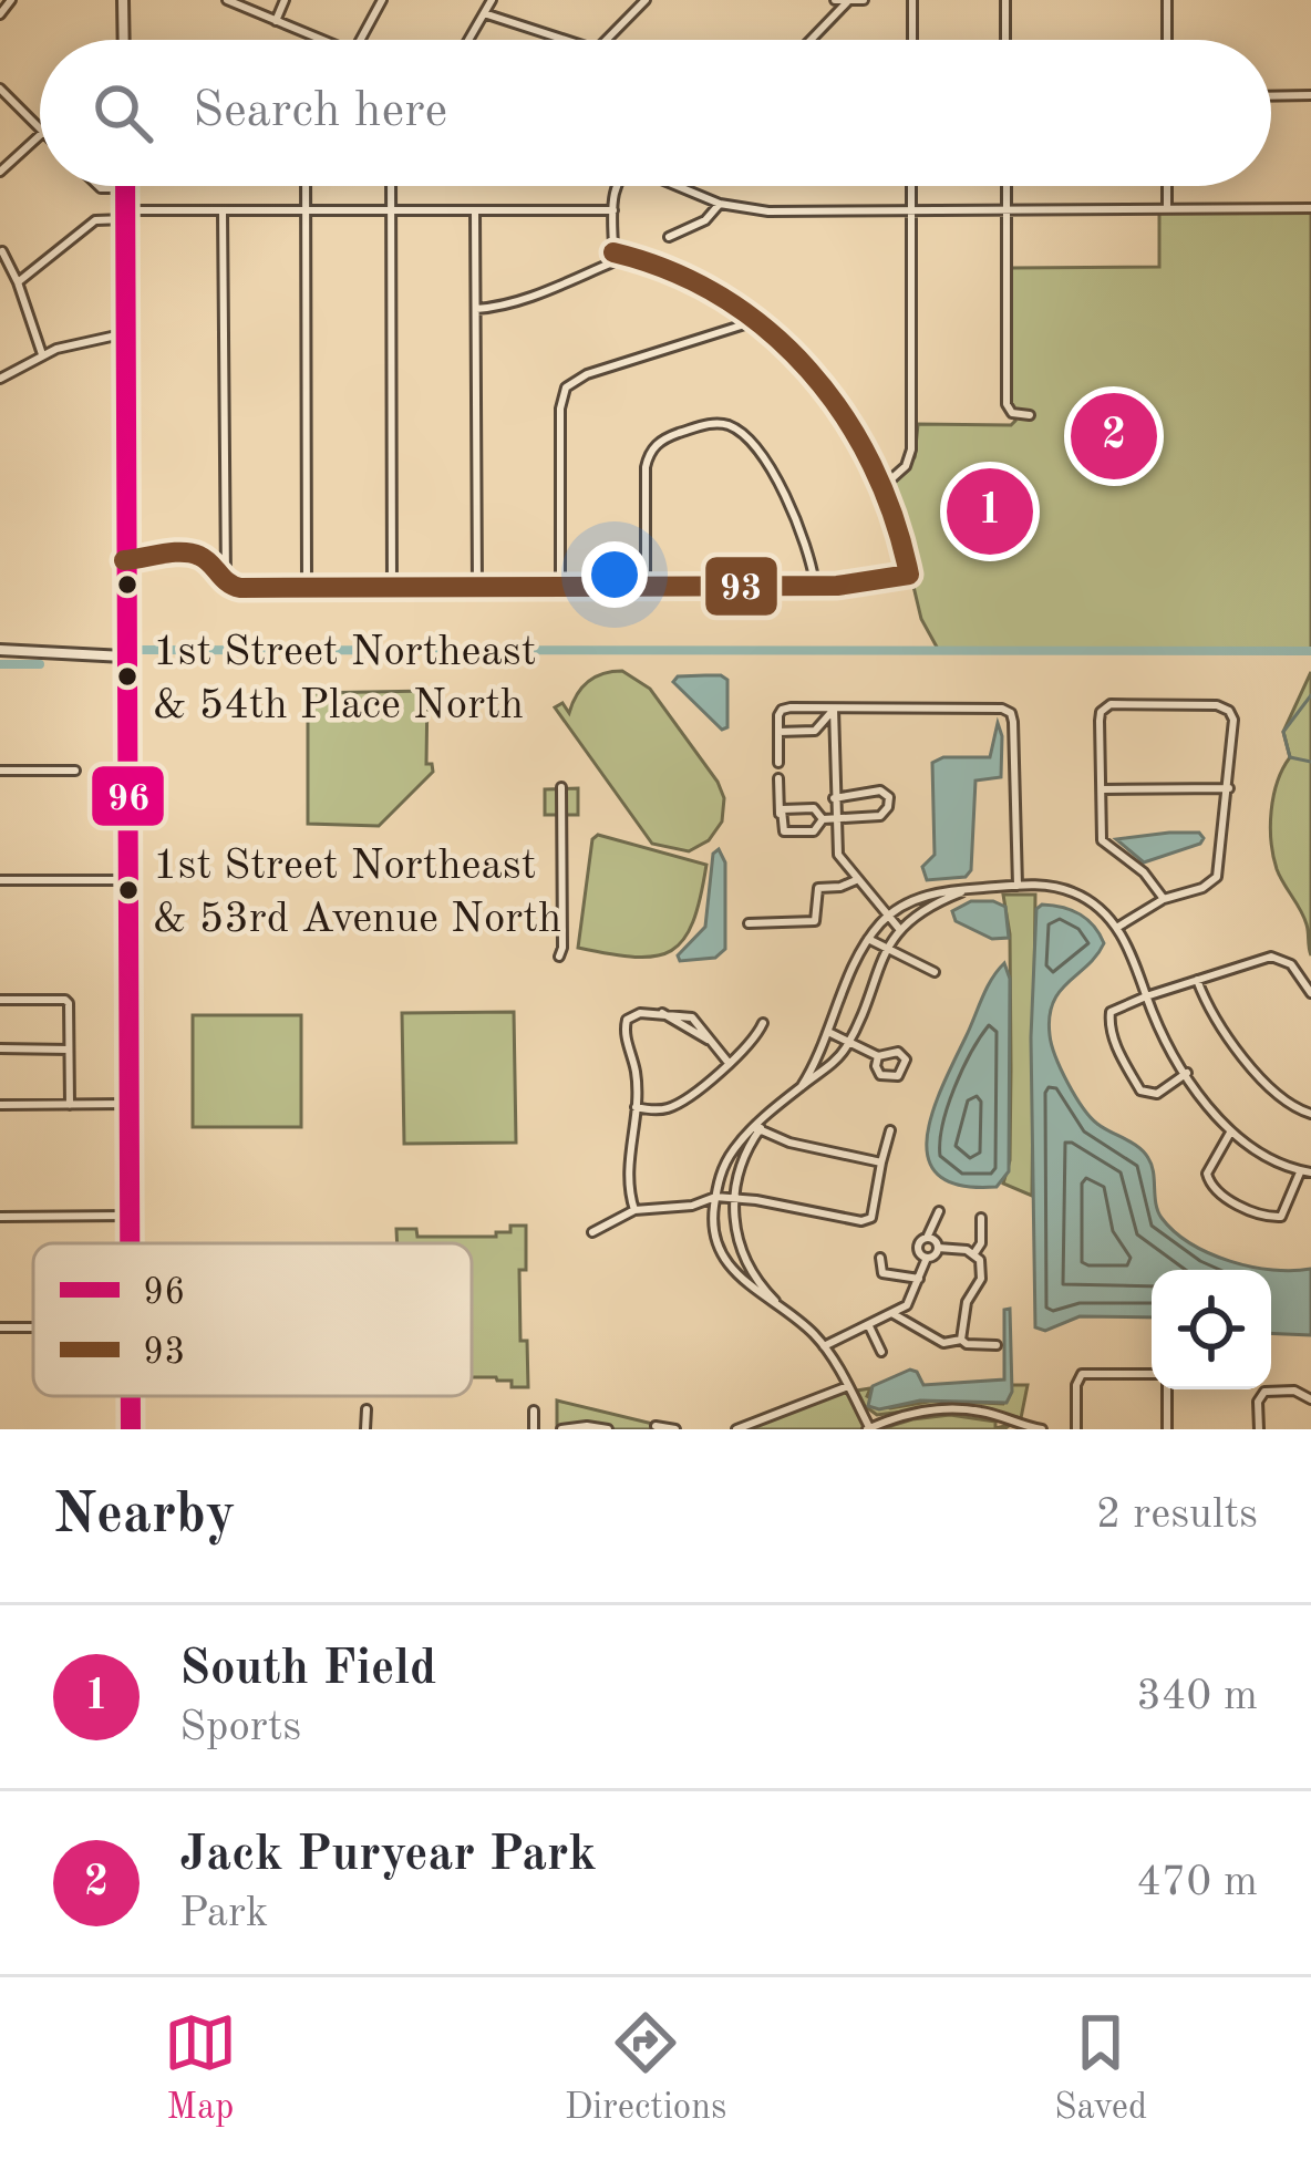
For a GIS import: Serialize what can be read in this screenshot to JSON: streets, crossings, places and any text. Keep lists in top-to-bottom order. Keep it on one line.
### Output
{"places":["1st Street Northeast & 54th Place North","1st Street Northeast & 53rd Avenue North"],"lines":["transit line 96","transit line 93"],"legend":["96","93"],"page":{"search":"Search here","pins":["2","1"],"heading":["Nearby","2 results"],"list":[{"mark":"1","name":"South Field","note":"Sports","value":"340 m"},{"mark":"2","name":"Jack Puryear Park","note":"Park","value":"470 m"}],"nav":["Map","Directions","Saved"]}}
